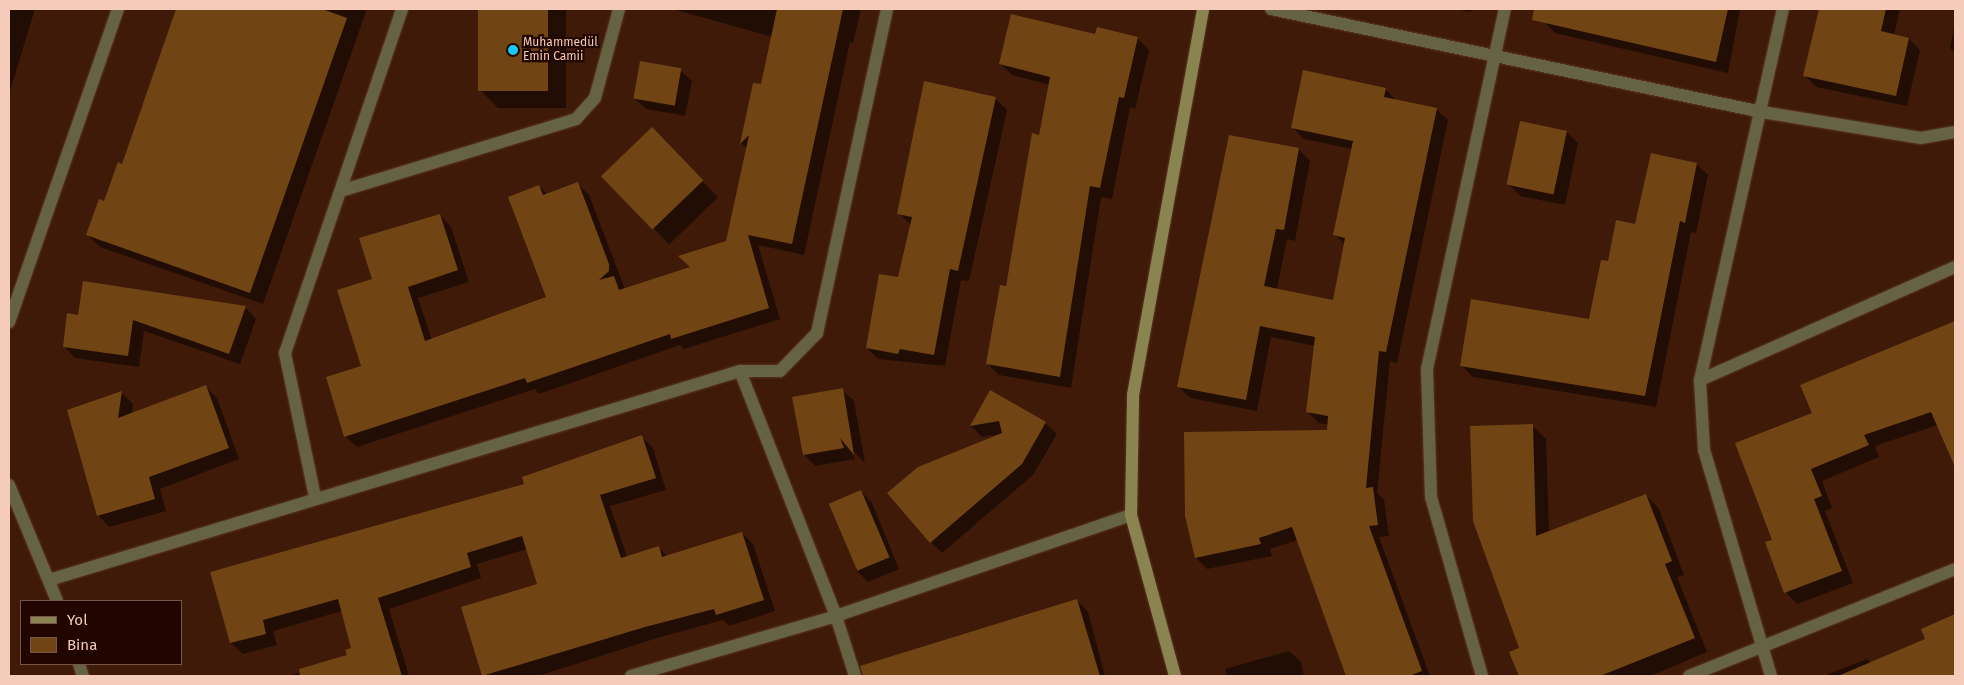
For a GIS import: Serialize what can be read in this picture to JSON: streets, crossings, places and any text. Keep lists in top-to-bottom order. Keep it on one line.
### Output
{"places":["Muhammedül Emin Camii"],"legend":["Yol","Bina"]}
